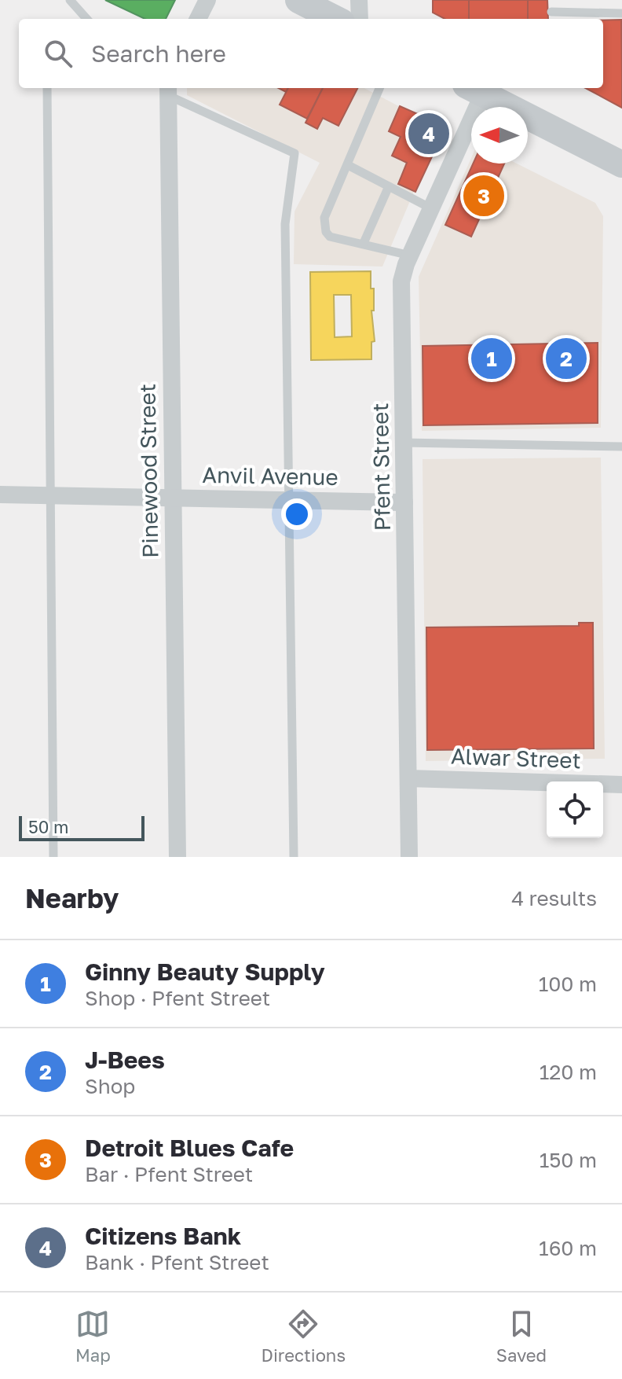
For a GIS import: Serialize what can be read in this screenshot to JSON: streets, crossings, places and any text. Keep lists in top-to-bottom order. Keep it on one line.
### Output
{"streets":{"street":["Pfent Street","Pinewood Street","Anvil Avenue","Alwar Street"]},"crossings":[["Pfent Street","Anvil Avenue"],["Pfent Street","Alwar Street"],["Pinewood Street","Anvil Avenue"]],"scale_bar":"50 m","north":"left","page":{"search":"Search here","pins":["4","3","1","2"],"scale":"50 m","heading":["Nearby","4 results"],"list":[{"mark":"1","name":"Ginny Beauty Supply","note":"Shop · Pfent Street","value":"100 m"},{"mark":"2","name":"J-Bees","note":"Shop","value":"120 m"},{"mark":"3","name":"Detroit Blues Cafe","note":"Bar · Pfent Street","value":"150 m"},{"mark":"4","name":"Citizens Bank","note":"Bank · Pfent Street","value":"160 m"}],"nav":["Map","Directions","Saved"]}}
